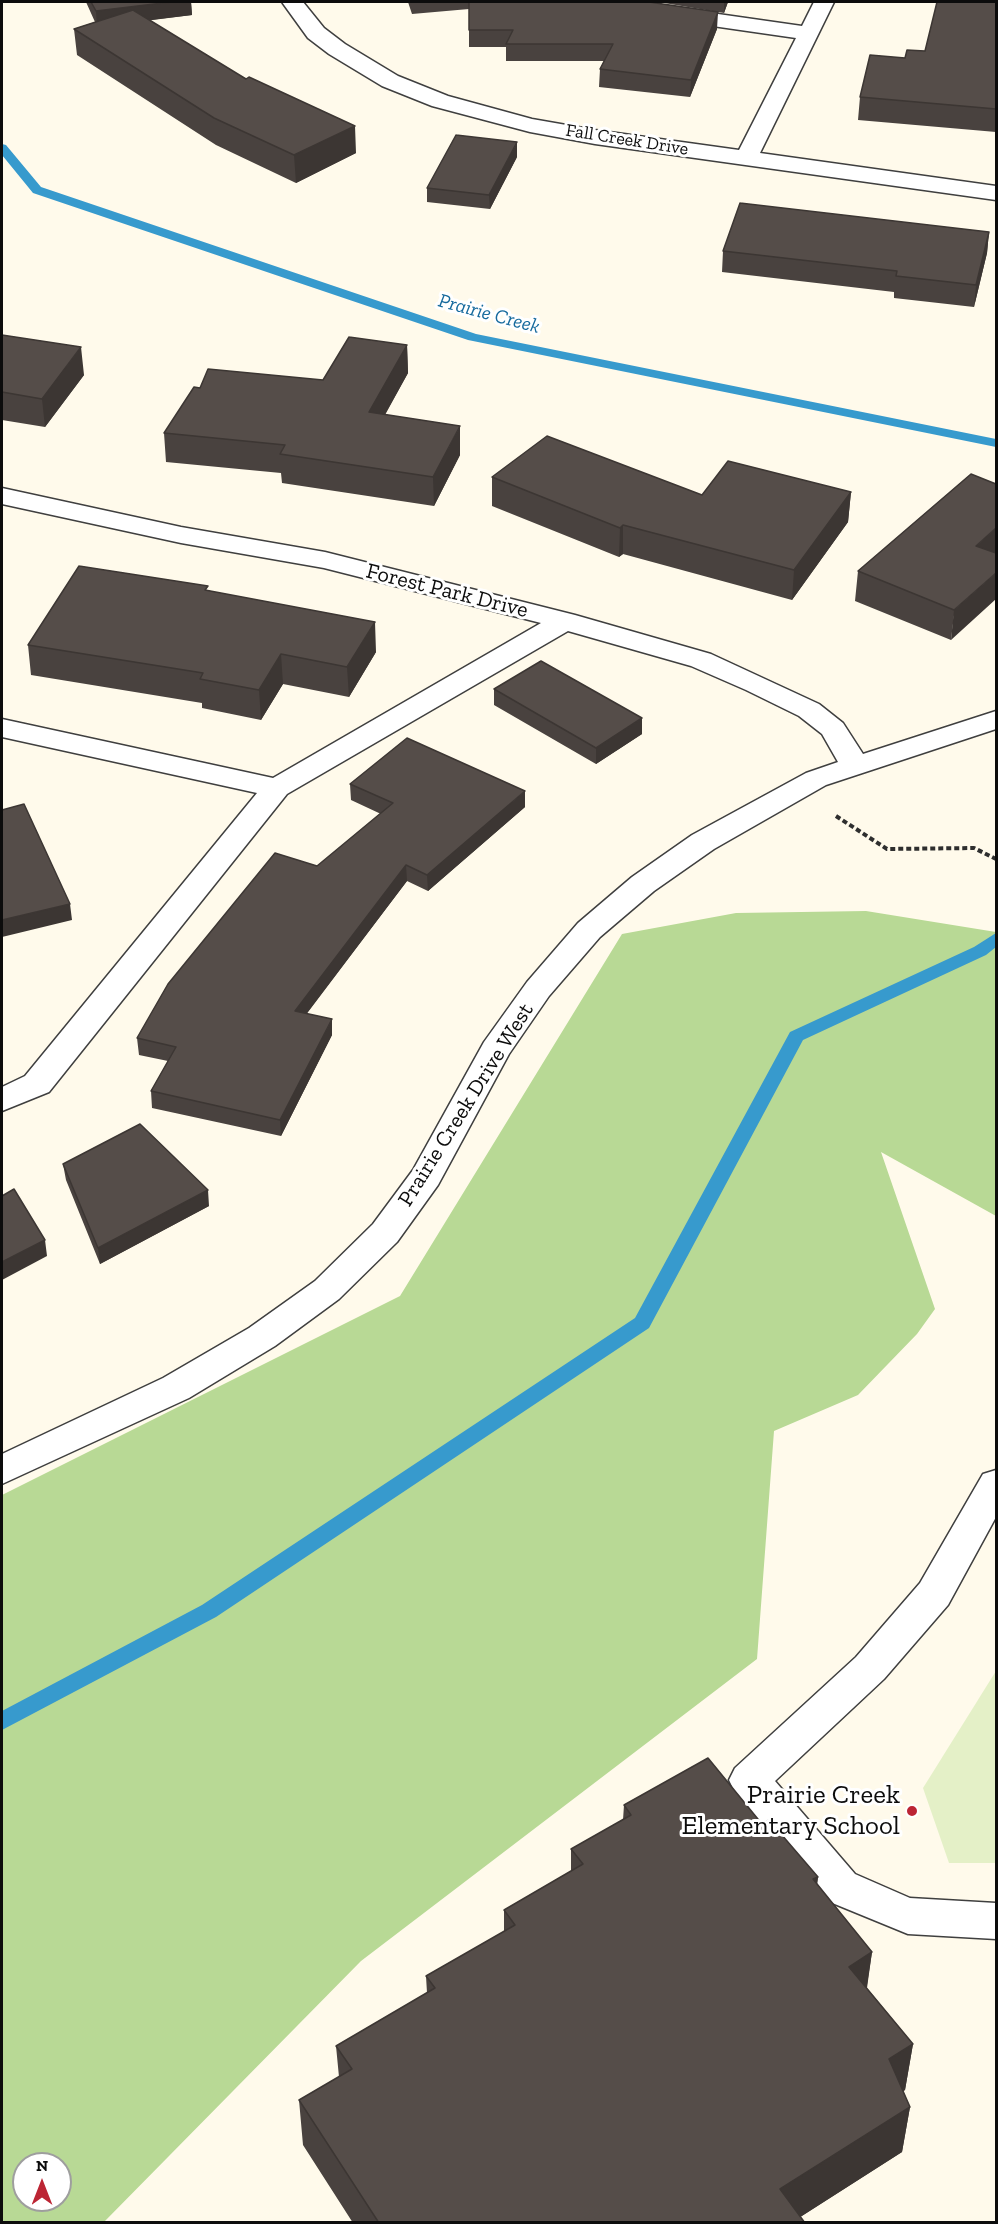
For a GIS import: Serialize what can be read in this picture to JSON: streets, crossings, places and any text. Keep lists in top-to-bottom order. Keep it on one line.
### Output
{"streets":{"street":["Fall Creek Drive","Forest Park Drive","Prairie Creek Drive West"]},"crossings":[["Forest Park Drive","Prairie Creek Drive West"]],"water":["Prairie Creek"],"places":["Prairie Creek Elementary School"],"north":"top"}
